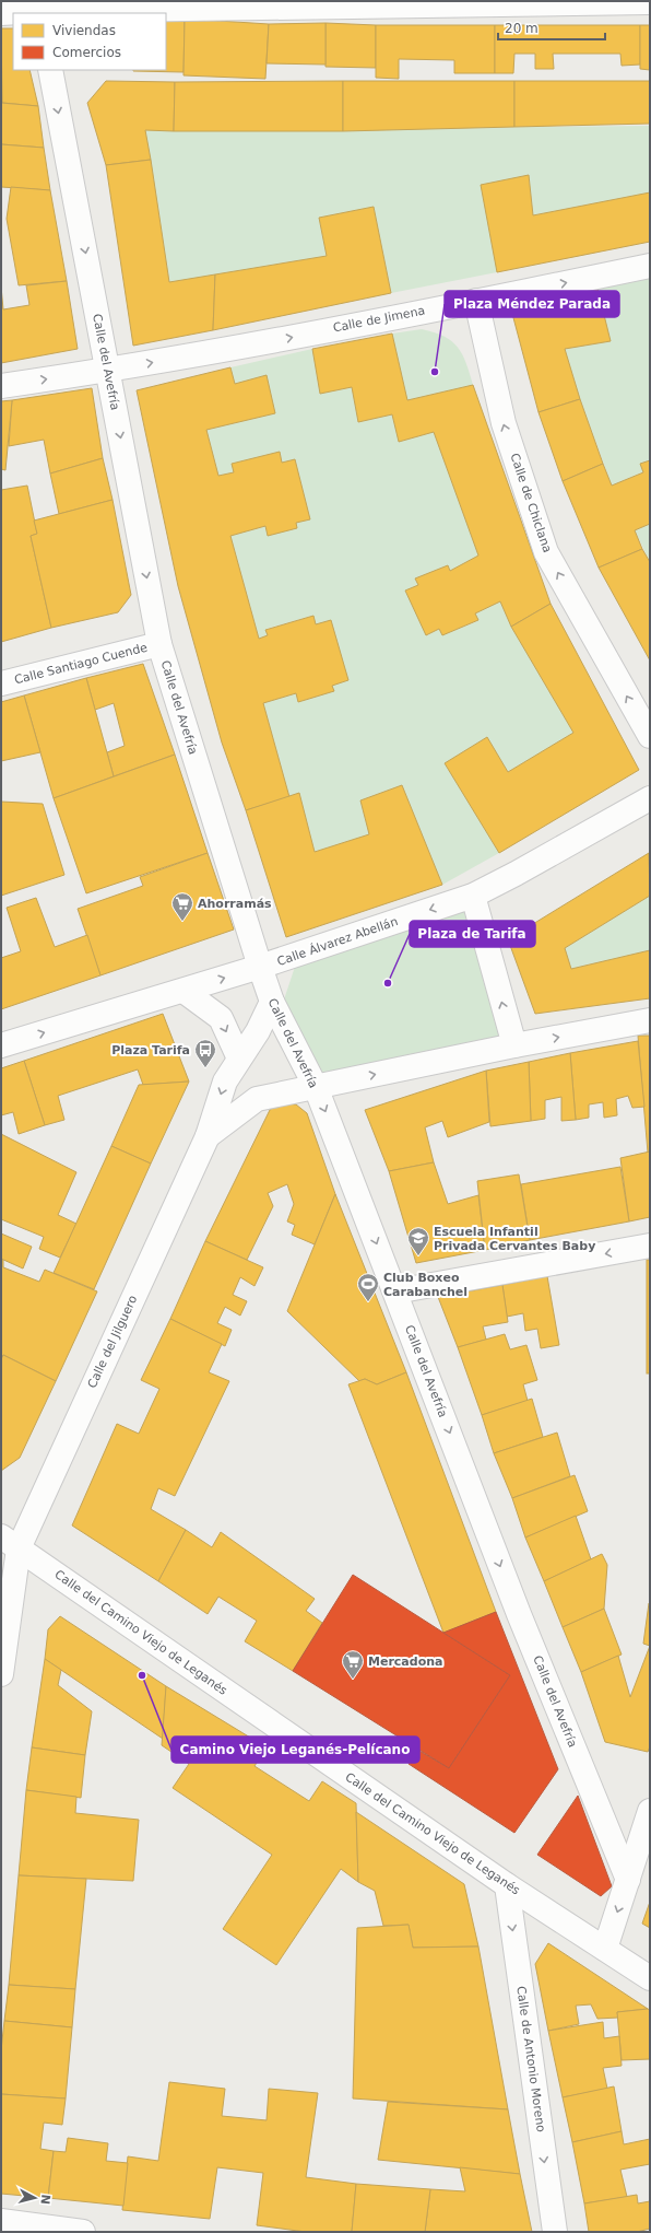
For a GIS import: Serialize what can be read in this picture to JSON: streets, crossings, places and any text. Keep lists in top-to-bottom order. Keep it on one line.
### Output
{"streets":{"street":["Calle de Jimena","Calle del Avefría","Calle de Chiclana","Calle Santiago Cuende","Calle Álvarez Abellán","Calle del Jilguero","Calle del Camino Viejo de Leganés","Calle de Antonio Moreno"]},"crossings":[["Calle de Jimena","Calle del Avefría"],["Calle de Jimena","Calle de Chiclana"],["Calle del Avefría","Calle Santiago Cuende"],["Calle del Avefría","Calle Álvarez Abellán"],["Calle del Avefría","Calle del Jilguero"],["Calle del Jilguero","Calle del Camino Viejo de Leganés"],["Calle del Camino Viejo de Leganés","Calle de Antonio Moreno"]],"one_way":["Calle de Jimena","Calle del Avefría","Calle de Chiclana","Calle de Antonio Moreno"],"places":{"other":["Plaza Méndez Parada","Plaza de Tarifa","Camino Viejo Leganés-Pelícano"],"supermarket":["Ahorramás","Mercadona"],"bus stop":["Plaza Tarifa"],"school or university":["Escuela Infantil Privada Cervantes Baby"],"sports":["Club Boxeo Carabanchel"]},"legend":["Viviendas","Comercios"],"scale_bar":"20 m","north":"right"}
